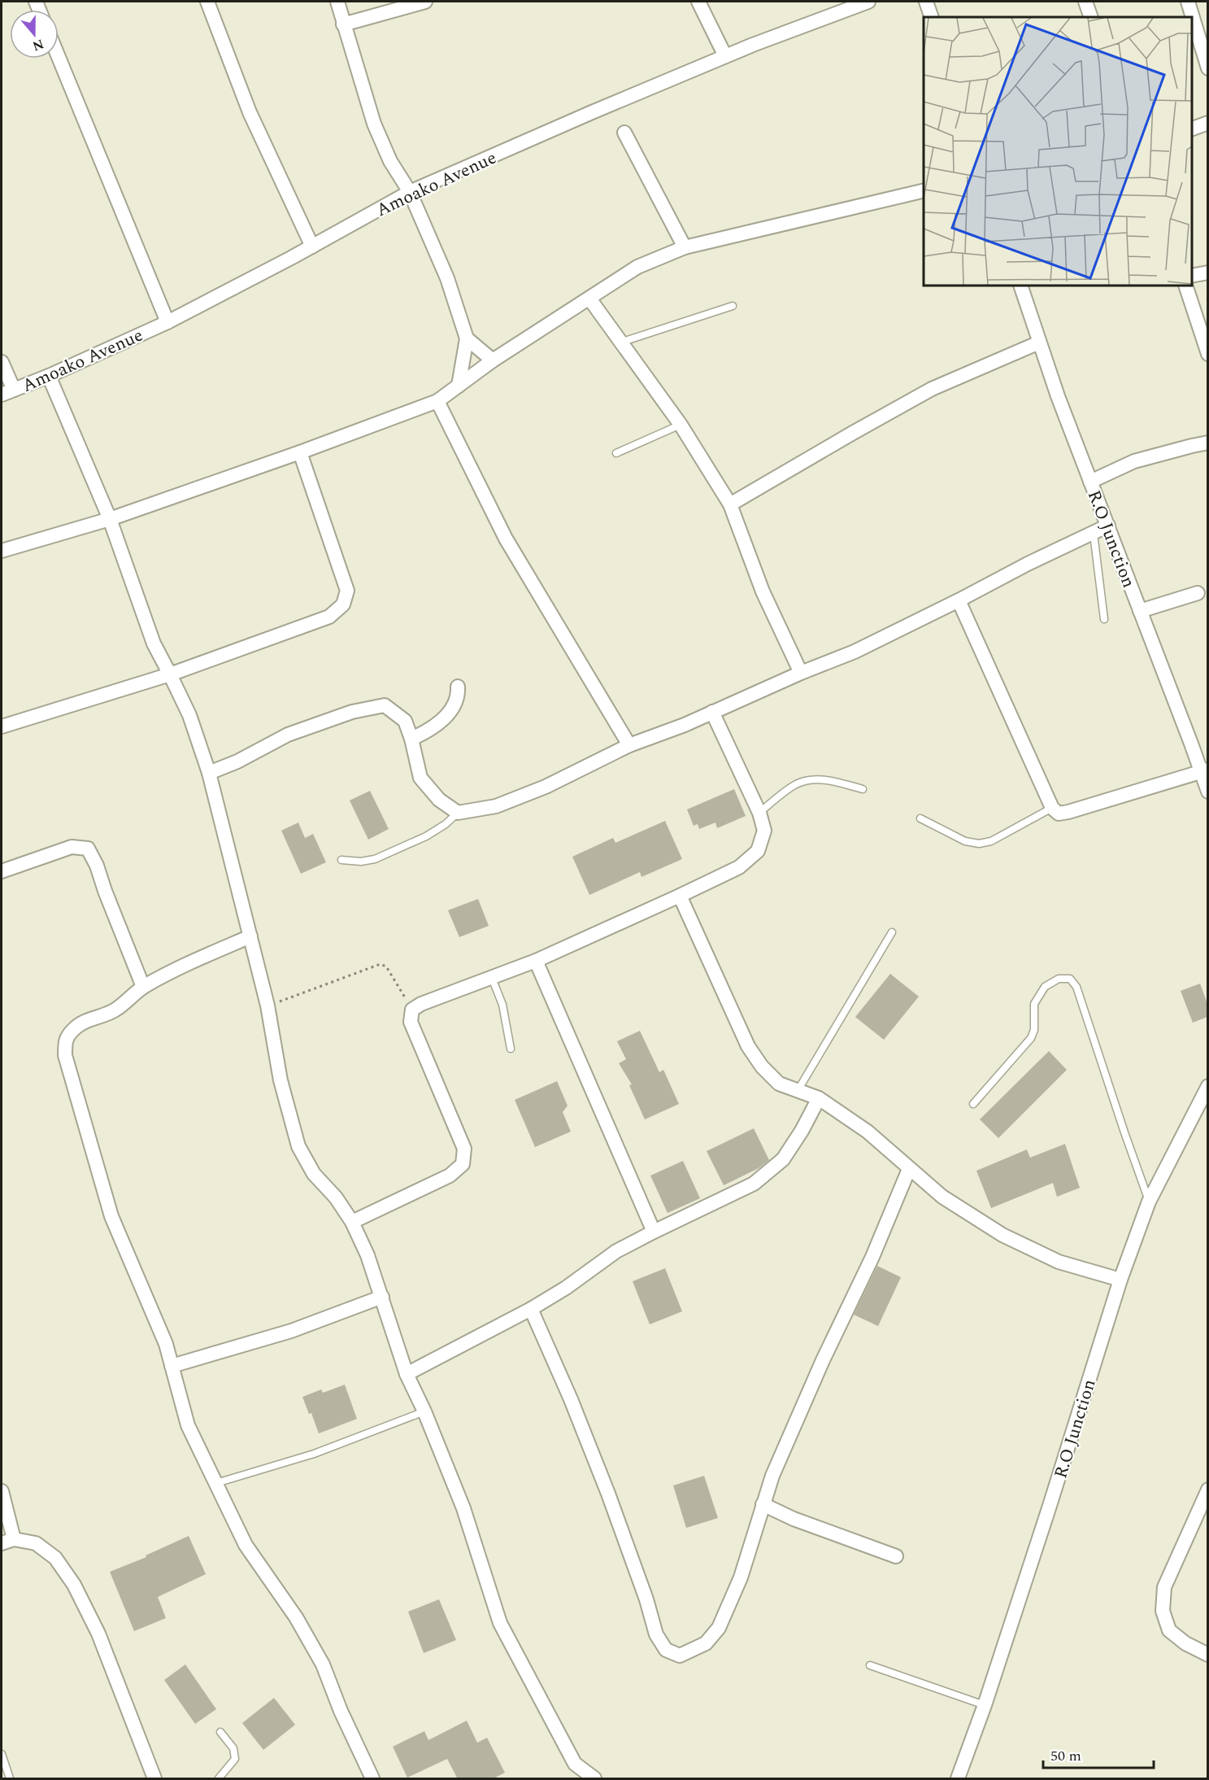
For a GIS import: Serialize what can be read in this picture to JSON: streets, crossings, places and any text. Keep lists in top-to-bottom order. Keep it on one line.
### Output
{"streets":{"street":["Amoako Avenue","R.O Junction"]},"scale_bar":"50 m","north":"bottom"}
